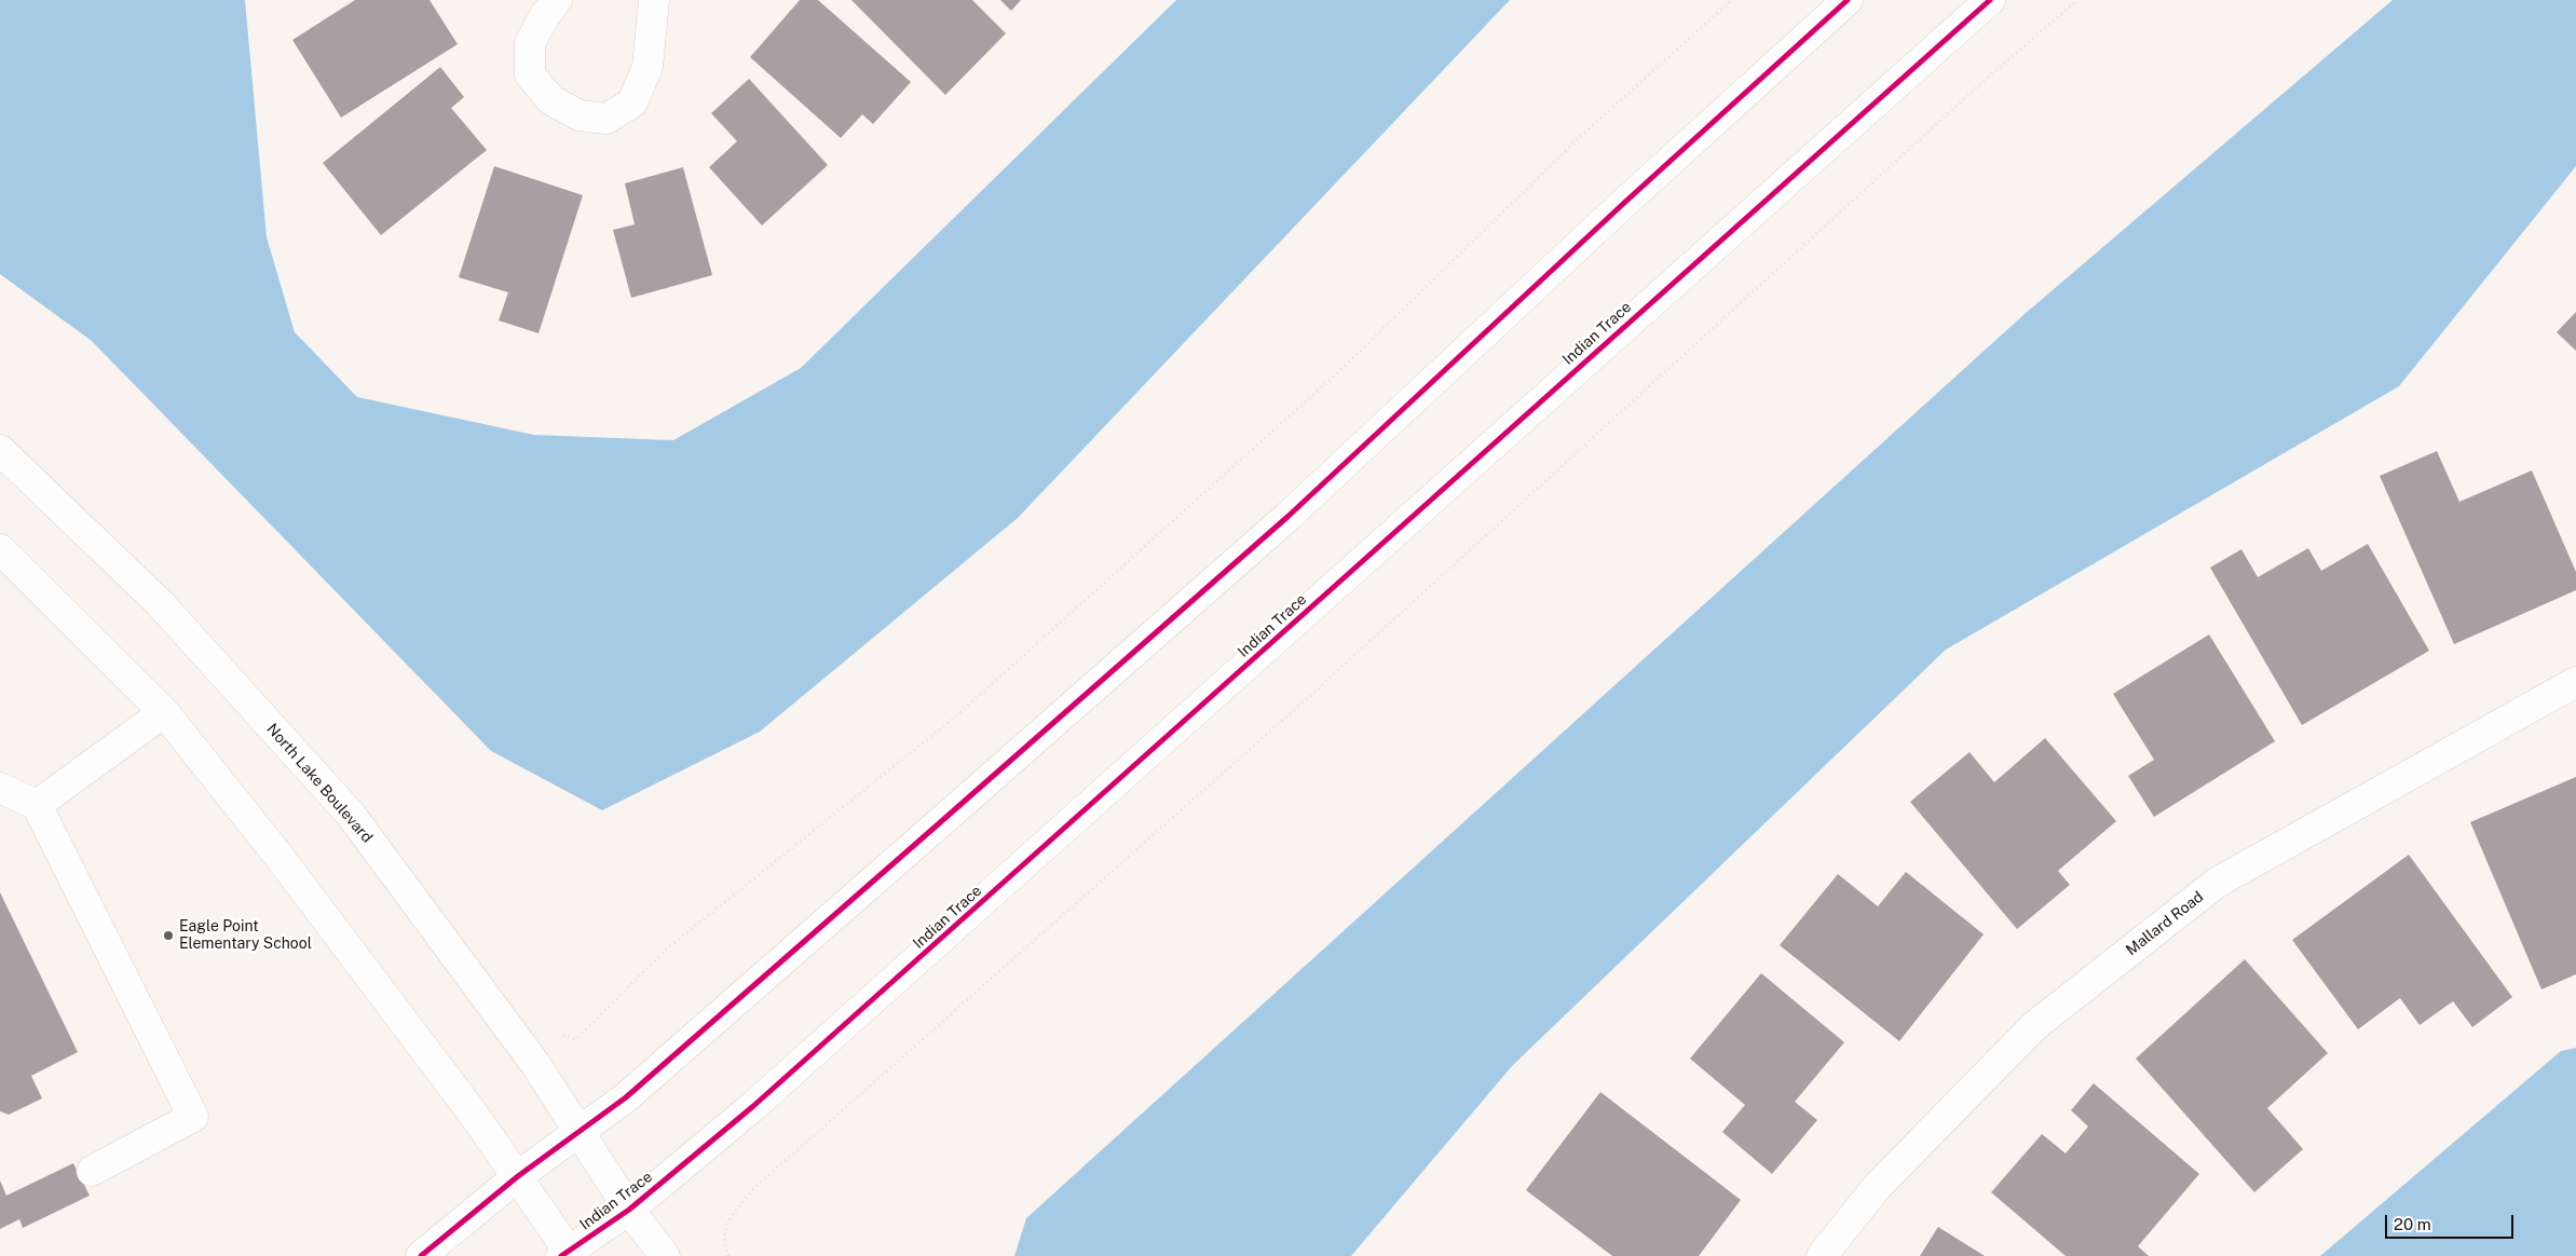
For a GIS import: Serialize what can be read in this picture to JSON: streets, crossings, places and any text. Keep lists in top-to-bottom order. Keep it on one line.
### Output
{"streets":{"main road":["Indian Trace","North Lake Boulevard","Mallard Road"]},"crossings":[["Indian Trace","North Lake Boulevard"]],"places":["Eagle Point Elementary School"],"scale_bar":"20 m"}
